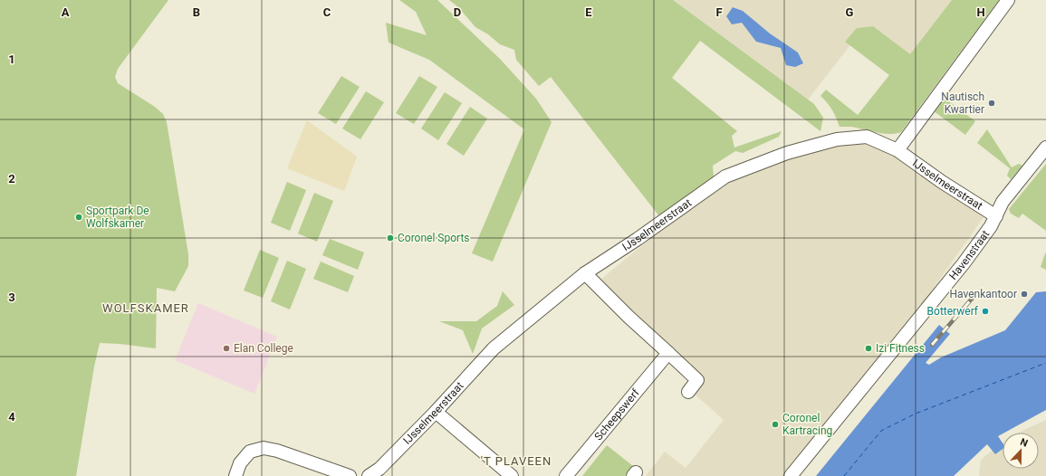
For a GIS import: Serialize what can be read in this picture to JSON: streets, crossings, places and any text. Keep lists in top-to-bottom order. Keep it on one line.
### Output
{"streets":{"street":["IJsselmeerstraat","Havenstraat","Scheepswerf"]},"crossings":[["IJsselmeerstraat","Havenstraat"]],"districts":["WOLFSKAMER","'T PLAVEEN"],"places":["Nautisch Kwartier","Sportpark De Wolfskamer","Coronel Sports","Havenkantoor","Botterwerf","Elan College","Izi Fitness","Coronel Kartracing"],"north":"top","grid":{"columns":["A","B","C","D","E","F","G","H"],"rows":["1","2","3","4"]}}
